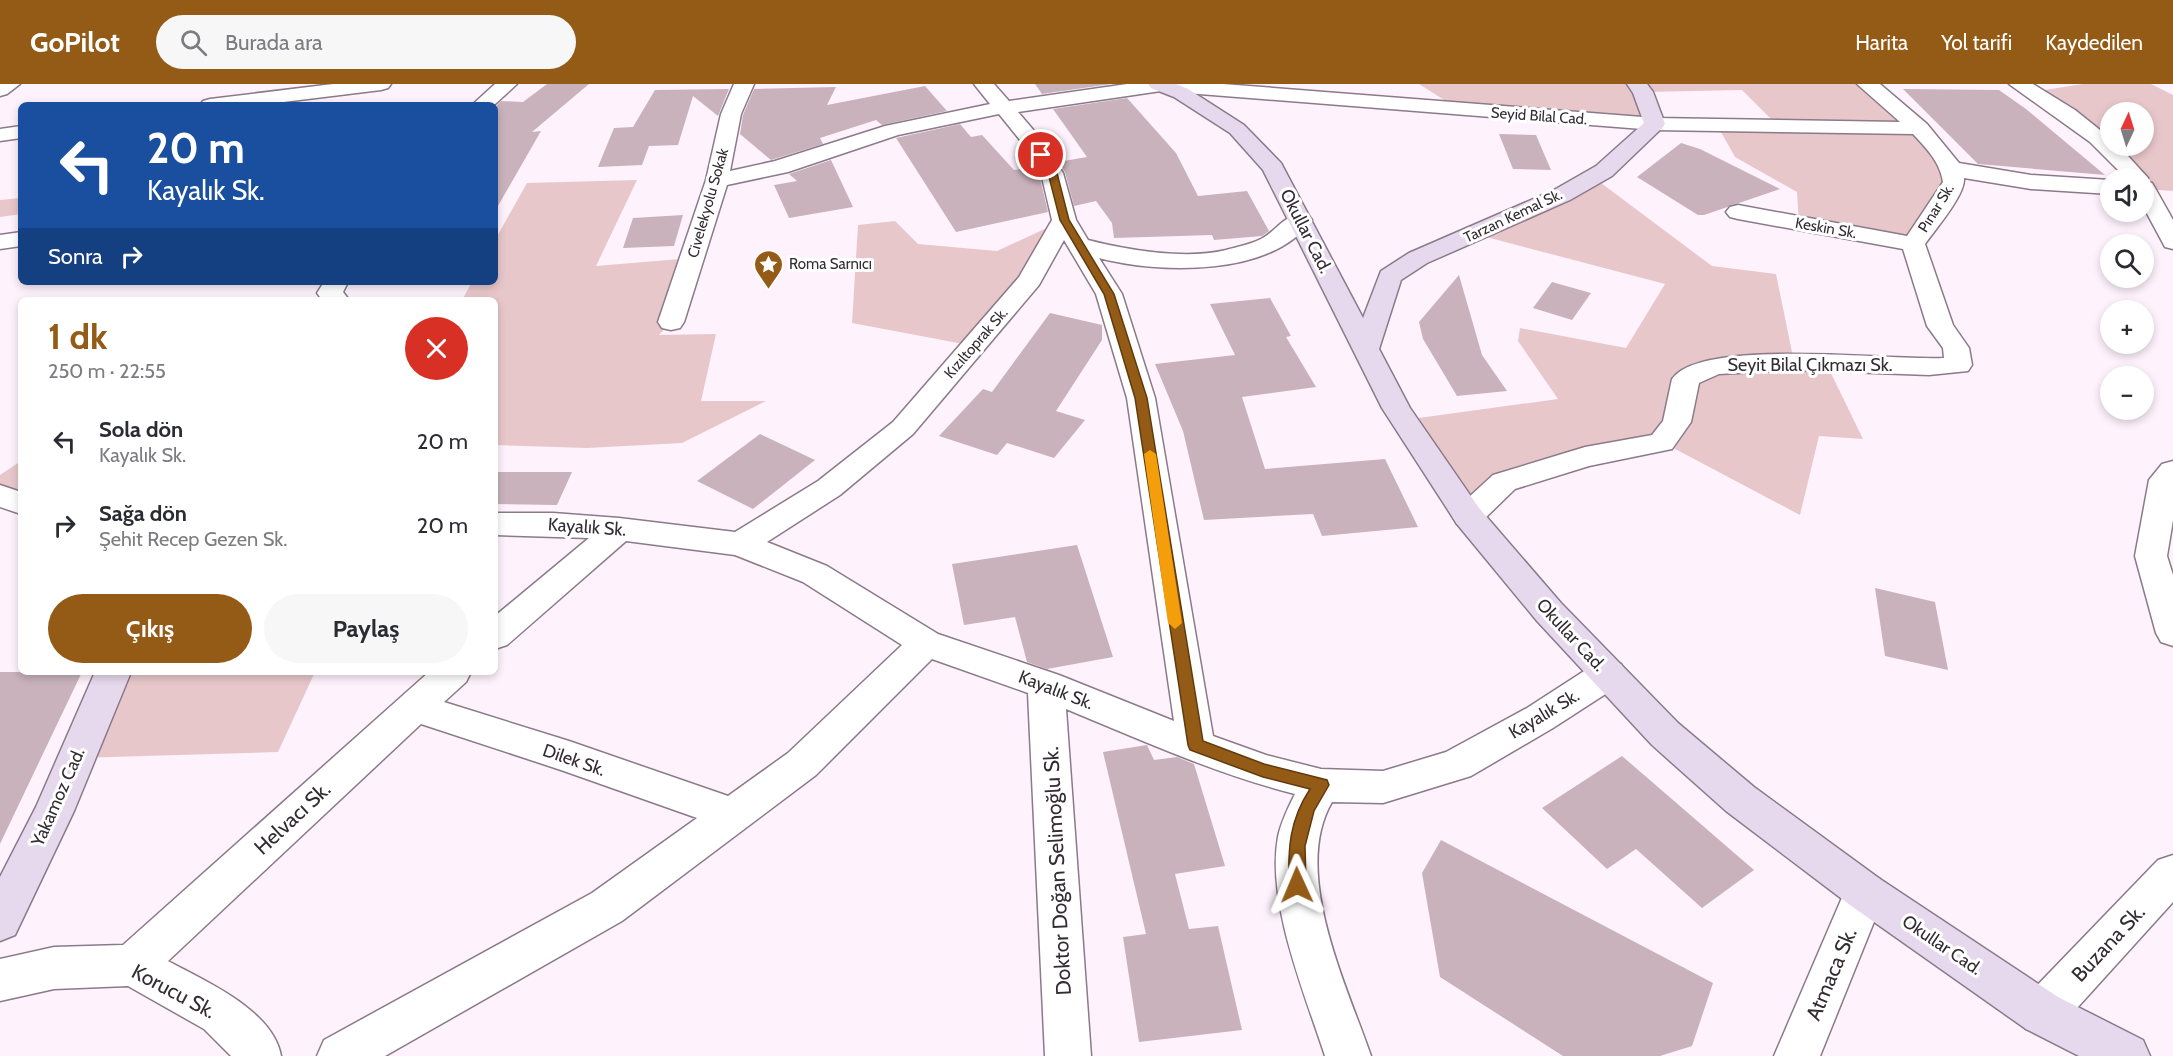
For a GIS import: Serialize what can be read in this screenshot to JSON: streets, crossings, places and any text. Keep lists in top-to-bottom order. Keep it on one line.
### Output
{"streets":{"main road":["Tarzan Kemal Sk.","Okullar Cad.","Yakamoz Cad."],"street":["Seyid Bilal Cad.","Civelekyolu Sokak","Pınar Sk.","Keskin Sk.","Kızıltoprak Sk.","Seyit Bilal Çıkmazı Sk.","Kayalık Sk.","Dilek Sk.","Helvacı Sk.","Doktor Doğan Selimoğlu Sk.","Buzana Sk.","Atmaca Sk.","Korucu Sk."]},"crossings":[["Seyid Bilal Cad.","Civelekyolu Sokak"],["Seyid Bilal Cad.","Pınar Sk."],["Seyid Bilal Cad.","Tarzan Kemal Sk."],["Seyid Bilal Cad.","Okullar Cad."],["Pınar Sk.","Keskin Sk."],["Pınar Sk.","Seyit Bilal Çıkmazı Sk."],["Tarzan Kemal Sk.","Okullar Cad."],["Okullar Cad.","Seyit Bilal Çıkmazı Sk."],["Okullar Cad.","Kayalık Sk."],["Okullar Cad.","Buzana Sk."],["Okullar Cad.","Atmaca Sk."],["Kızıltoprak Sk.","Kayalık Sk."],["Kayalık Sk.","Doktor Doğan Selimoğlu Sk."],["Dilek Sk.","Helvacı Sk."],["Helvacı Sk.","Korucu Sk."]],"places":{"place":["Roma Sarnıcı"]},"north":"top","page":{"header":"GoPilot","search":"Burada ara","nav":["Harita","Yol tarifi","Kaydedilen"],"map_buttons":["+","−"],"turn":["20 m","Kayalık Sk."],"then":"Sonra","heading":["1 dk","250 m · 22:55"],"list":[{"name":"Sola dön","note":"Kayalık Sk.","value":"20 m"},{"name":"Sağa dön","note":"Şehit Recep Gezen Sk.","value":"20 m"}],"buttons":["Çıkış","Paylaş"]}}
